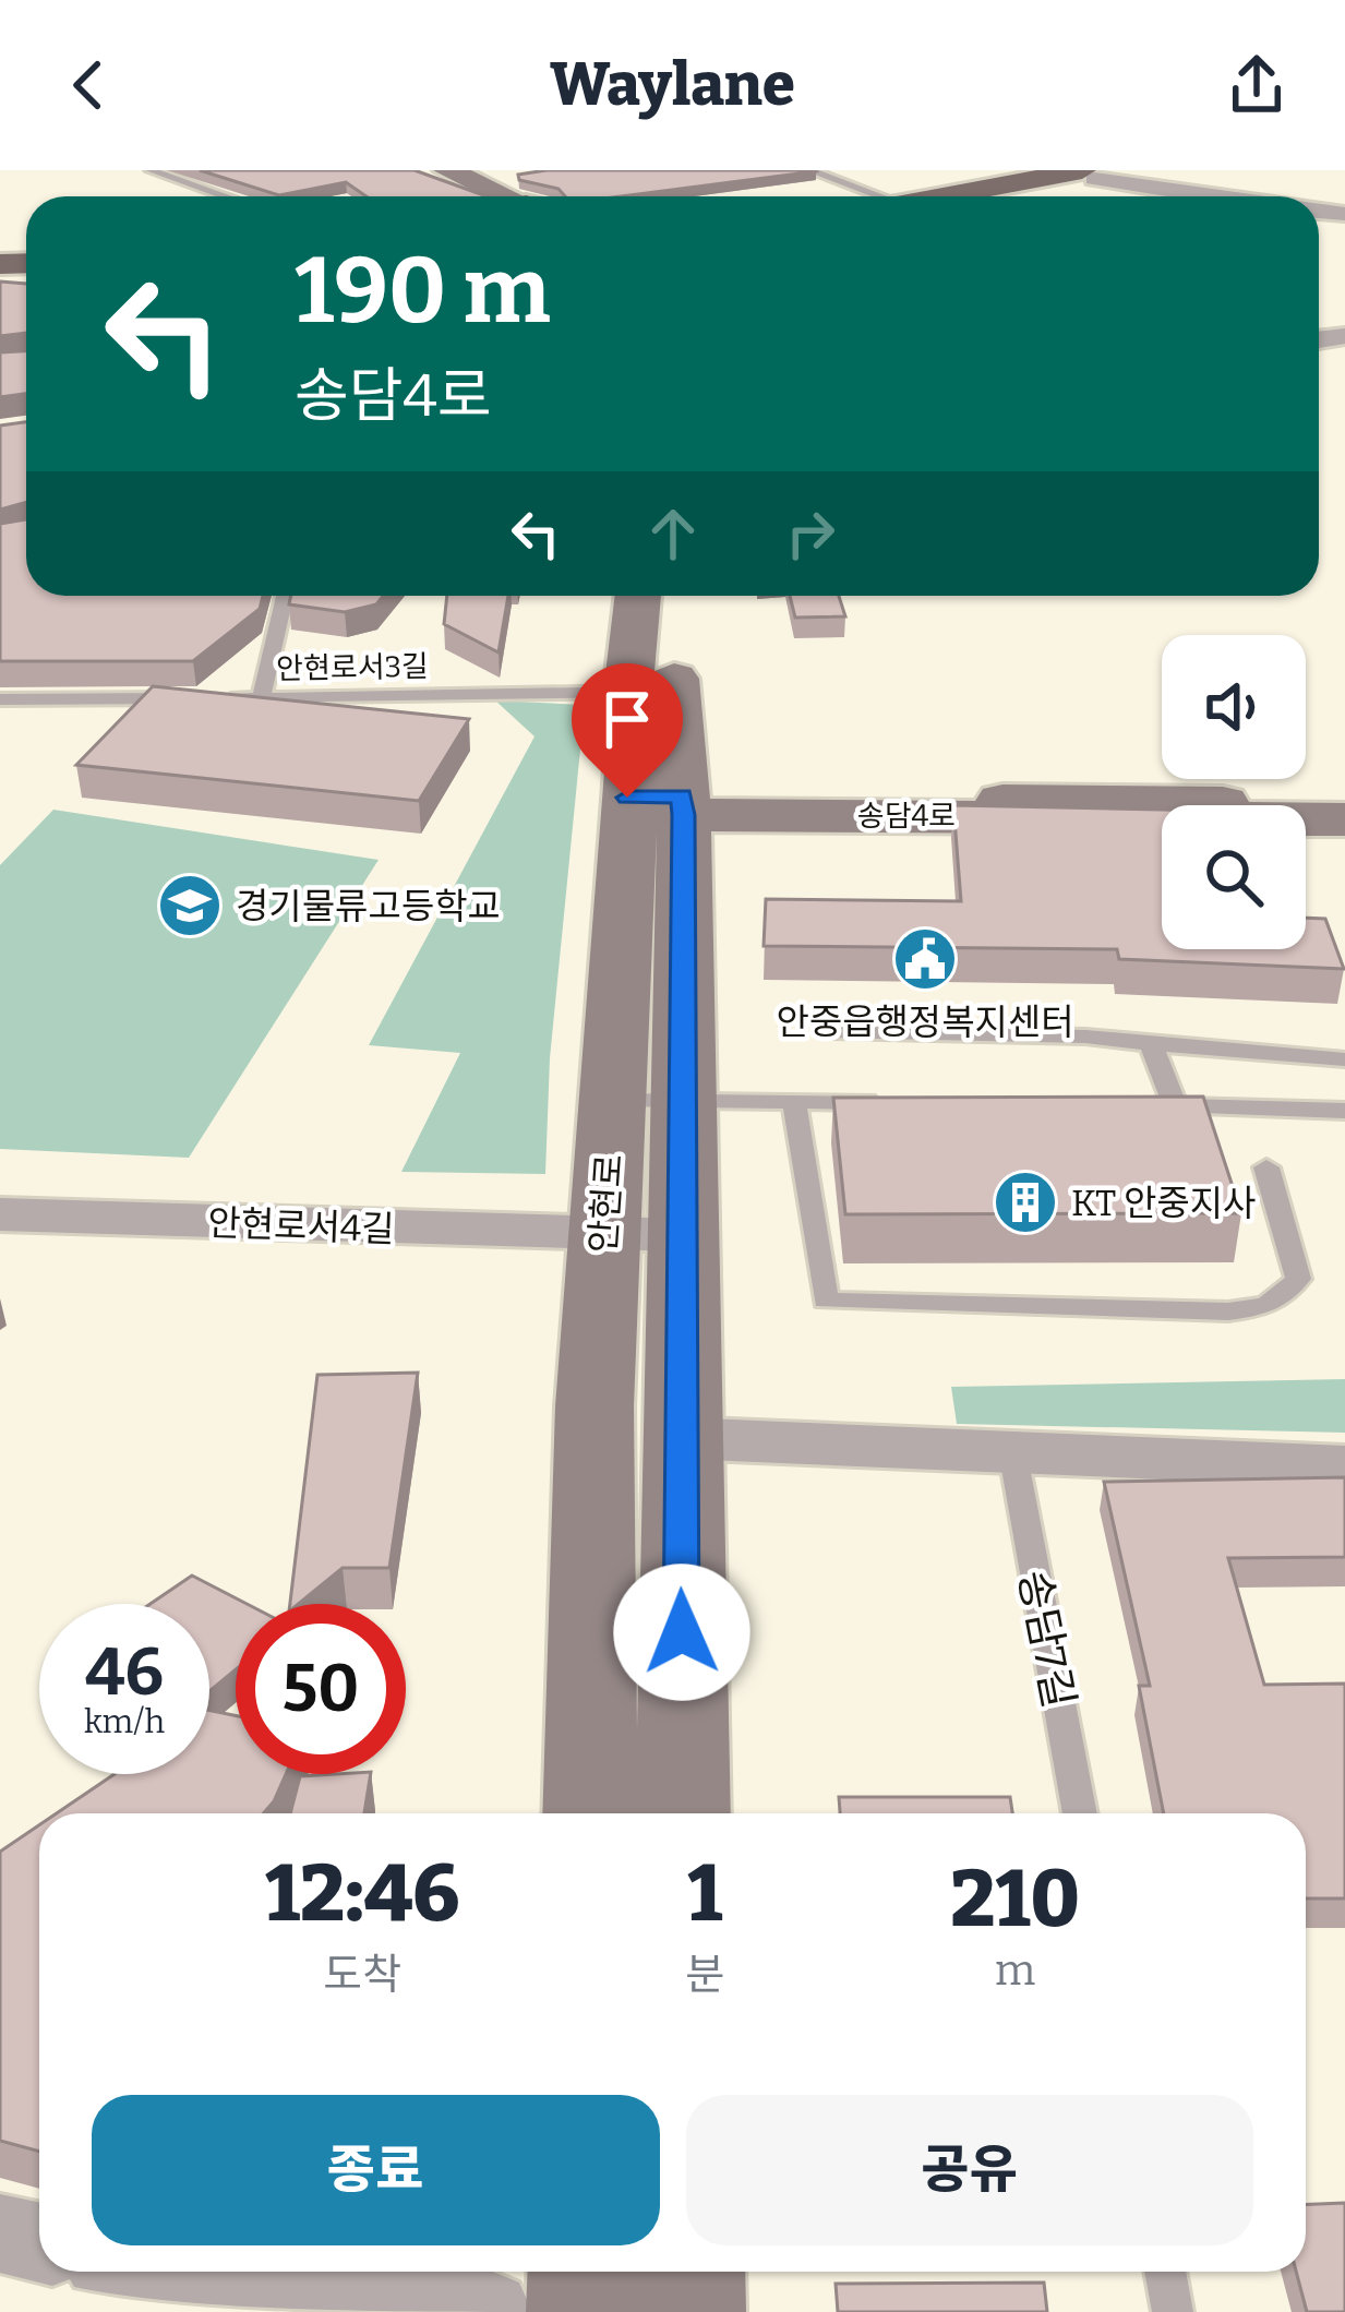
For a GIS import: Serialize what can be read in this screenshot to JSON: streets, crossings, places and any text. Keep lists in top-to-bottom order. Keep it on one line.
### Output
{"streets":{"main road":["송담4로","안현로"],"street":["안현로서4길"],"lane":["안현로서3길","송담7길"]},"crossings":[["안현로서3길","안현로"],["송담4로","안현로"],["안현로","안현로서4길"]],"places":{"school or university":["경기물류고등학교"],"public building":["안중읍행정복지센터"],"building":["KT 안중지사"]},"page":{"header":"Waylane","turn":["190 m","송담4로"],"speed":"46 km/h","limit":"50","eta":["12:46","도착","1","분","210","m"],"buttons":["종료","공유"]}}
